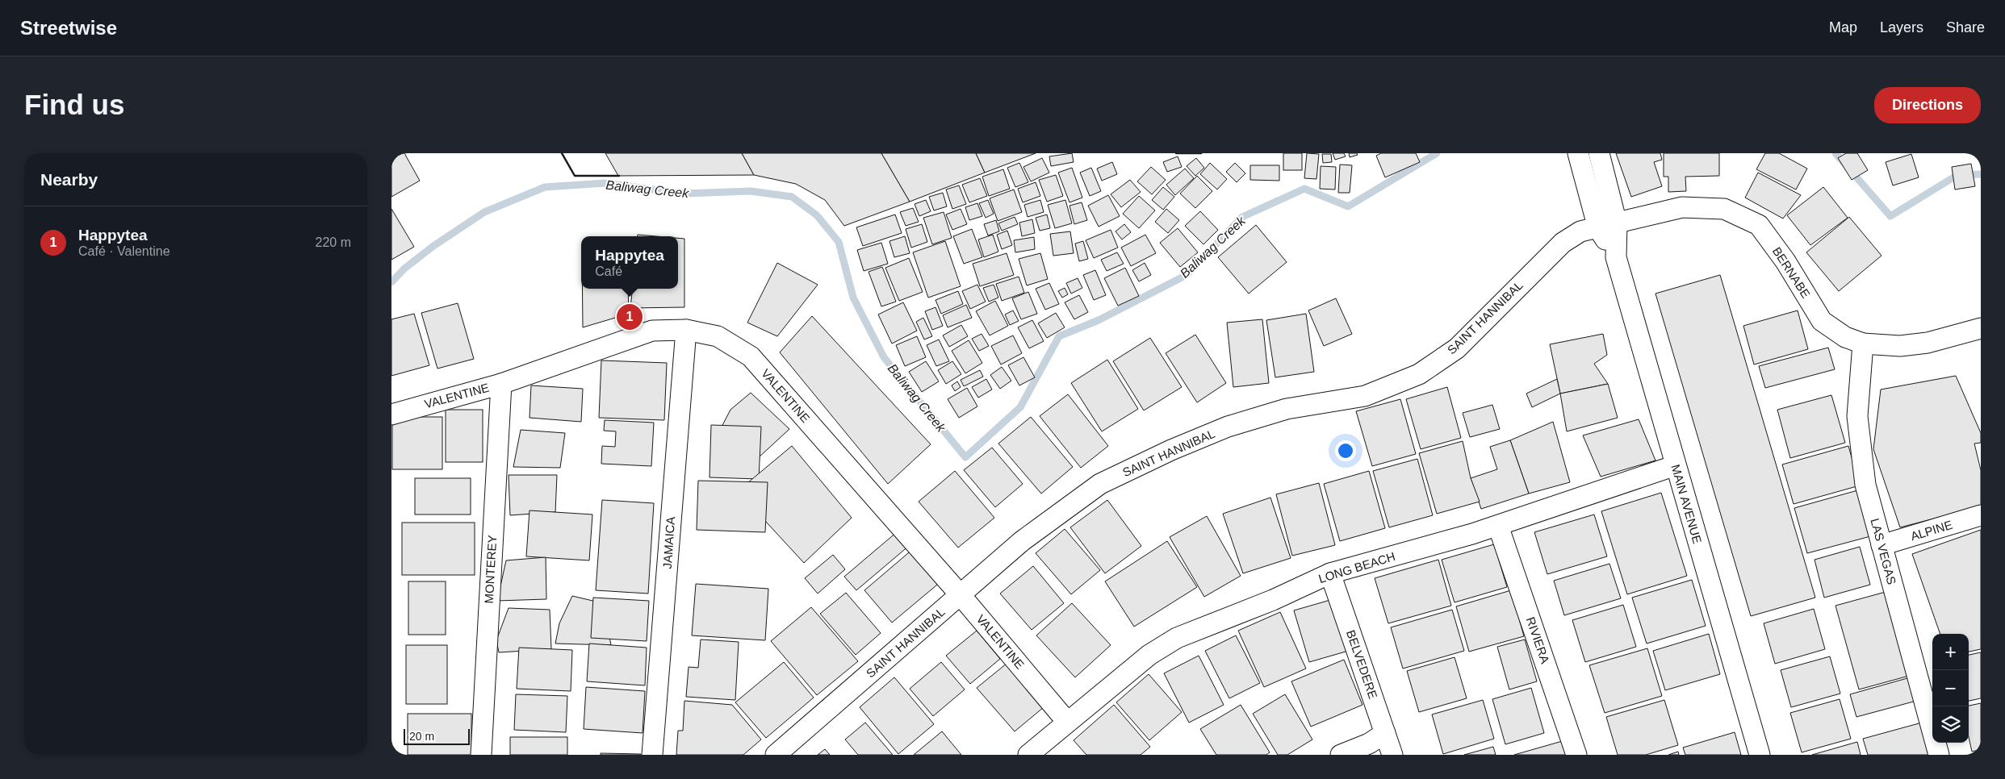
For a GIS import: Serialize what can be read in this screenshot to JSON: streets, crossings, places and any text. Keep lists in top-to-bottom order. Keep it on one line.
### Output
{"streets":{"street":["BERNABE","SAINT HANNIBAL","VALENTINE","MAIN AVENUE","ALPINE","JAMAICA","LAS VEGAS","LONG BEACH","MONTEREY","RIVIERA","BELVEDERE"]},"crossings":[["BERNABE","SAINT HANNIBAL"],["BERNABE","MAIN AVENUE"],["BERNABE","LAS VEGAS"],["SAINT HANNIBAL","VALENTINE"],["SAINT HANNIBAL","MAIN AVENUE"],["VALENTINE","JAMAICA"],["VALENTINE","LONG BEACH"],["VALENTINE","MONTEREY"],["MAIN AVENUE","LONG BEACH"],["ALPINE","LAS VEGAS"],["LONG BEACH","RIVIERA"],["LONG BEACH","BELVEDERE"]],"water":["Baliwag Creek"],"scale_bar":"20 m","page":{"header":"Streetwise","nav":["Map","Layers","Share"],"buttons":"Directions","title":"Find us","heading":"Nearby","list":[{"mark":"1","name":"Happytea","note":"Café · Valentine","value":"220 m"}],"popup":["Happytea","Café"],"pins":"1","map_buttons":["+","−"],"scale":"20 m"}}
